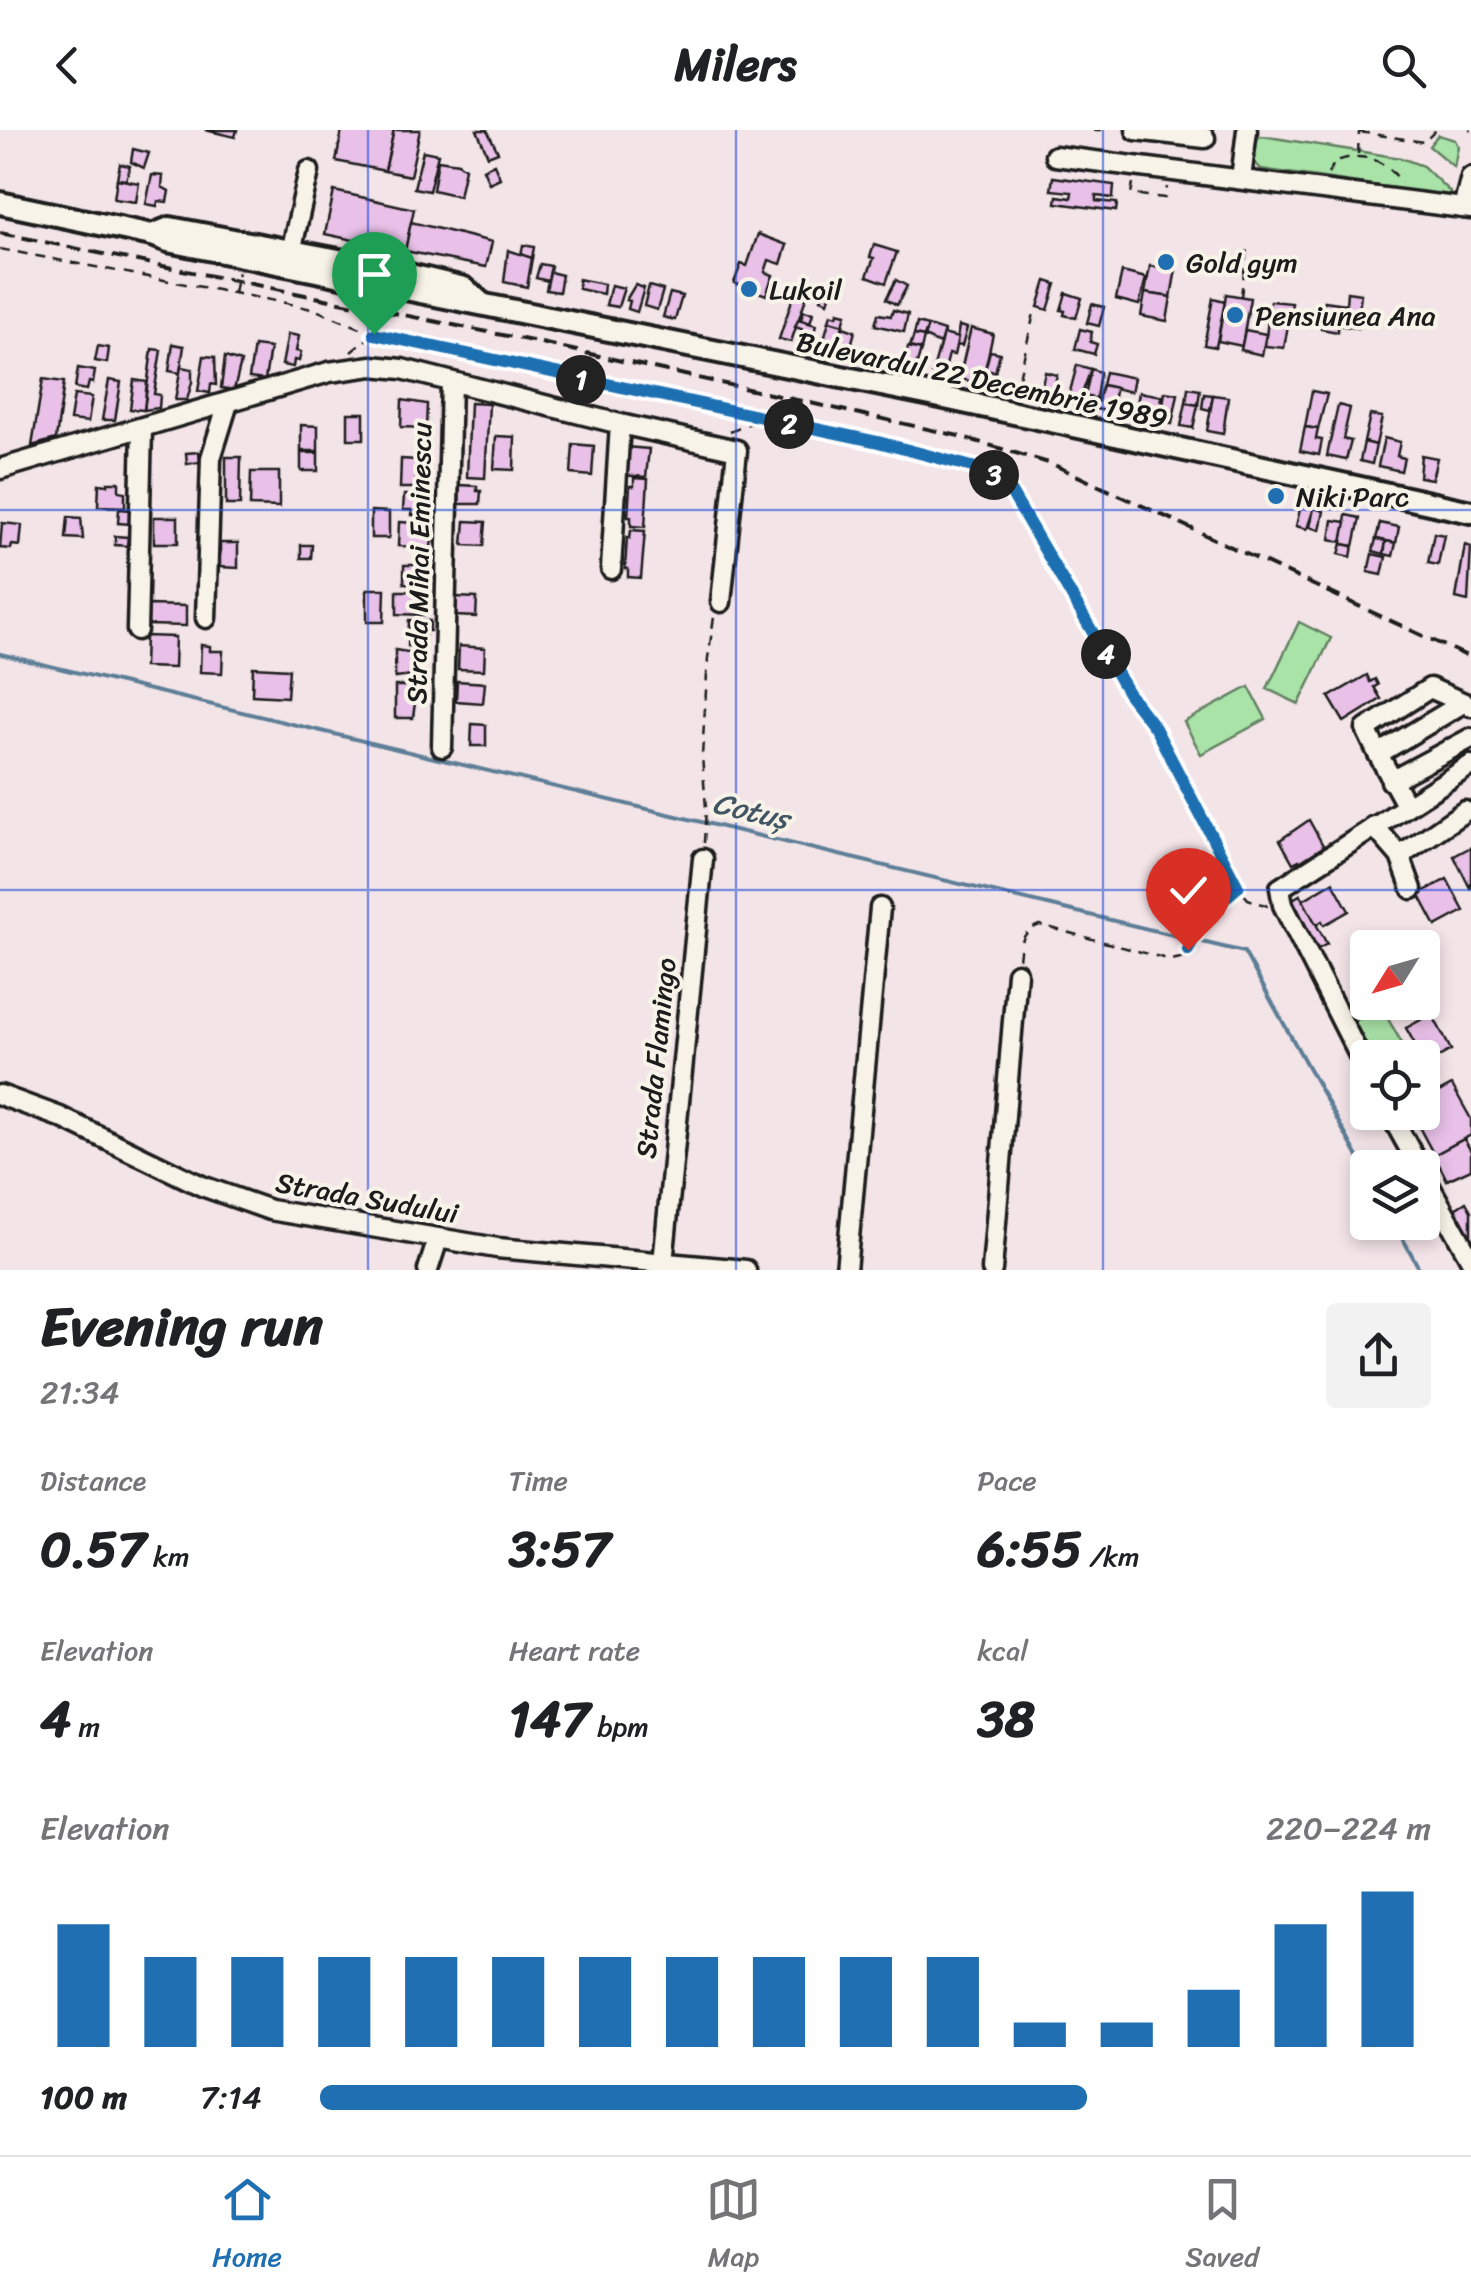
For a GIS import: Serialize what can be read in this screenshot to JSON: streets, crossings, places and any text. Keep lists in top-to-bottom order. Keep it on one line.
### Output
{"streets":{"main road":["Bulevardul 22 Decembrie 1989"],"street":["Strada Mihai Eminescu","Strada Flamingo","Strada Sudului"]},"crossings":[["Strada Flamingo","Strada Sudului"]],"water":["Cotuș"],"places":["Gold gym","Lukoil","Pensiunea Ana","Niki Parc"],"north":"bottom left","page":{"header":"Milers","pins":["1","2","3","4"],"heading":["Evening run","21:34"],"stats":[["Distance","0.57 km"],["Time","3:57"],["Pace","6:55 /km"],["Elevation","4 m"],["Heart rate","147 bpm"],["kcal","38"]],"chart":["Elevation","220–224 m"],"list":[{"name":"100 m","note":"7:14"}],"tabs":["Home","Map","Saved"]}}
